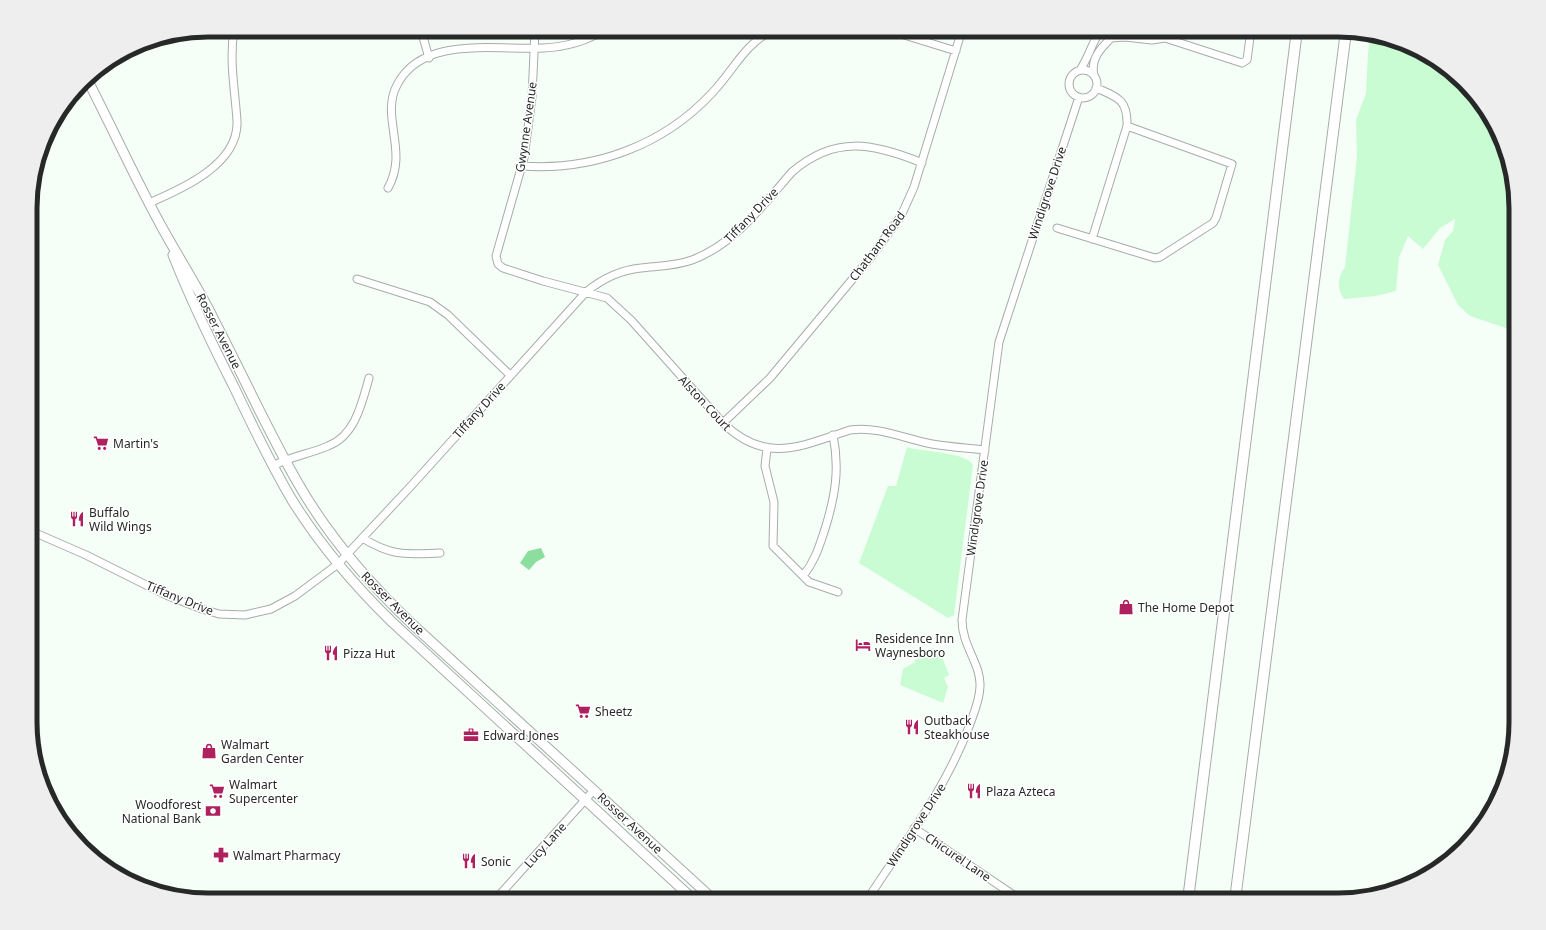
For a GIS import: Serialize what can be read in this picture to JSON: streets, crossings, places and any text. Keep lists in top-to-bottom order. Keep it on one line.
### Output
{"streets":{"main road":["Rosser Avenue"],"street":["Gwynne Avenue","Windigrove Drive","Tiffany Drive","Chatham Road","Alston Court","Lucy Lane","Chicurel Lane"]},"crossings":[["Gwynne Avenue","Alston Court"],["Windigrove Drive","Alston Court"],["Windigrove Drive","Chicurel Lane"],["Tiffany Drive","Chatham Road"],["Tiffany Drive","Rosser Avenue"],["Tiffany Drive","Alston Court"],["Chatham Road","Alston Court"],["Rosser Avenue","Lucy Lane"]],"places":{"supermarket":["Martin's","Sheetz","Walmart Supercenter"],"restaurant":["Buffalo Wild Wings","Pizza Hut","Outback Steakhouse","Plaza Azteca","Sonic"],"shop":["The Home Depot","Walmart Garden Center"],"hotel":["Residence Inn Waynesboro"],"office":["Edward Jones"],"bank":["Woodforest National Bank"],"pharmacy":["Walmart Pharmacy"]}}
